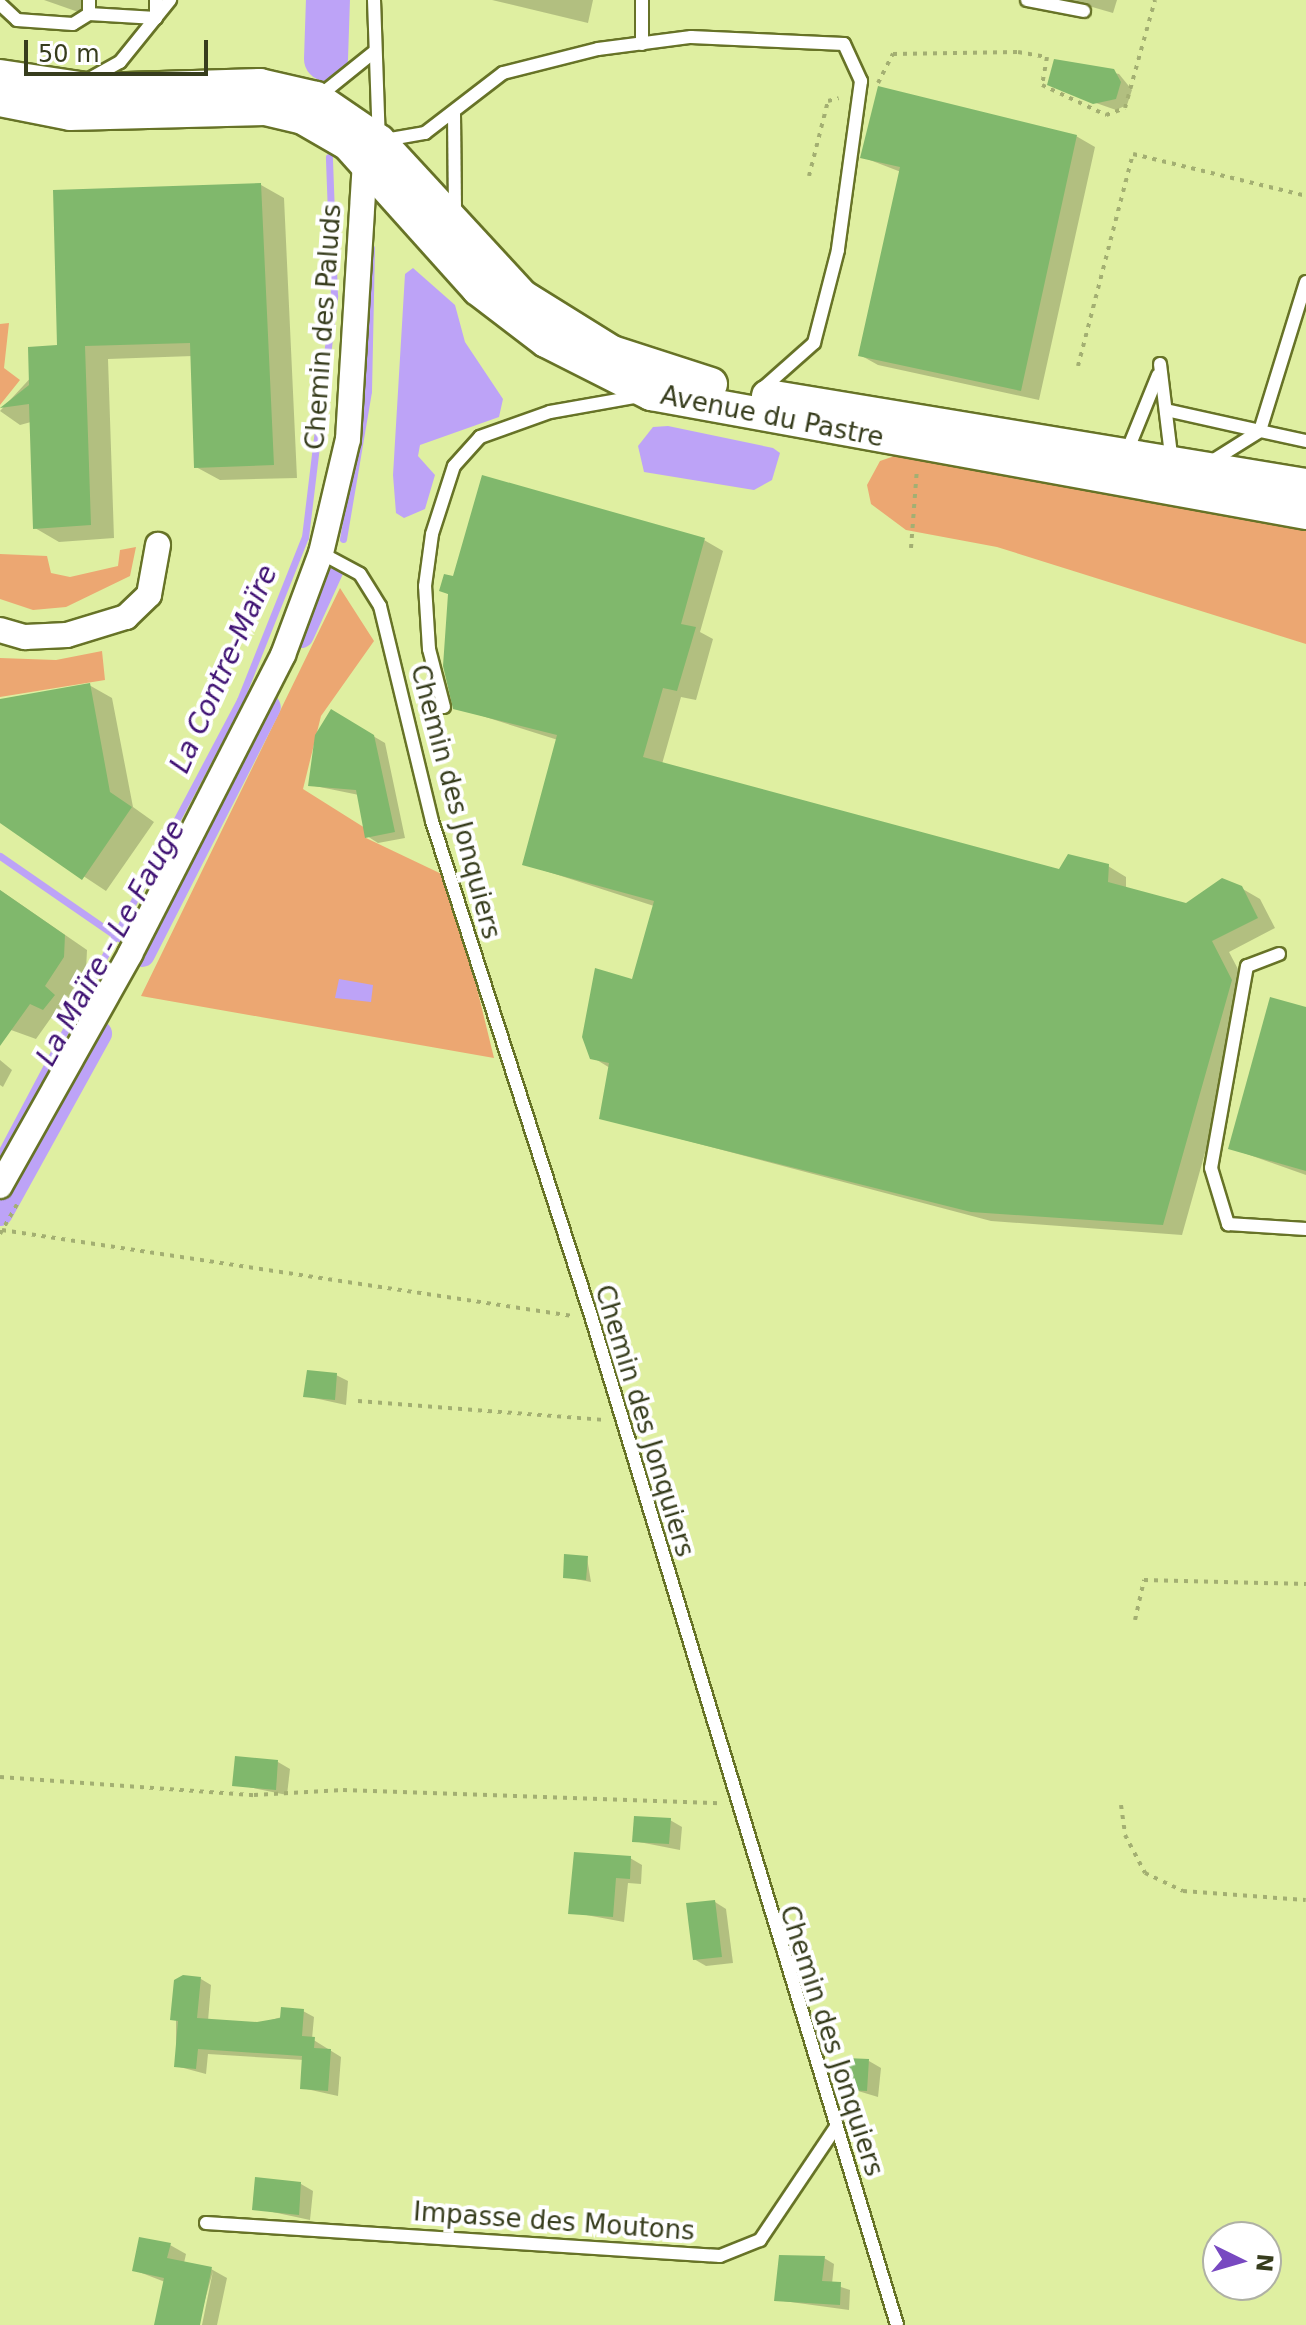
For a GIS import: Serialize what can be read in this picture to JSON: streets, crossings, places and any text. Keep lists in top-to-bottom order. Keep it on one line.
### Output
{"streets":{"street":["Chemin des Paluds","Avenue du Pastre"],"lane":["Chemin des Jonquiers","Impasse des Moutons"]},"crossings":[["Chemin des Paluds","Avenue du Pastre"],["Chemin des Paluds","Chemin des Jonquiers"],["Chemin des Jonquiers","Impasse des Moutons"]],"water":["La Contre-Maïre","La Maïre - Le Fauge"],"scale_bar":"50 m","north":"right"}
